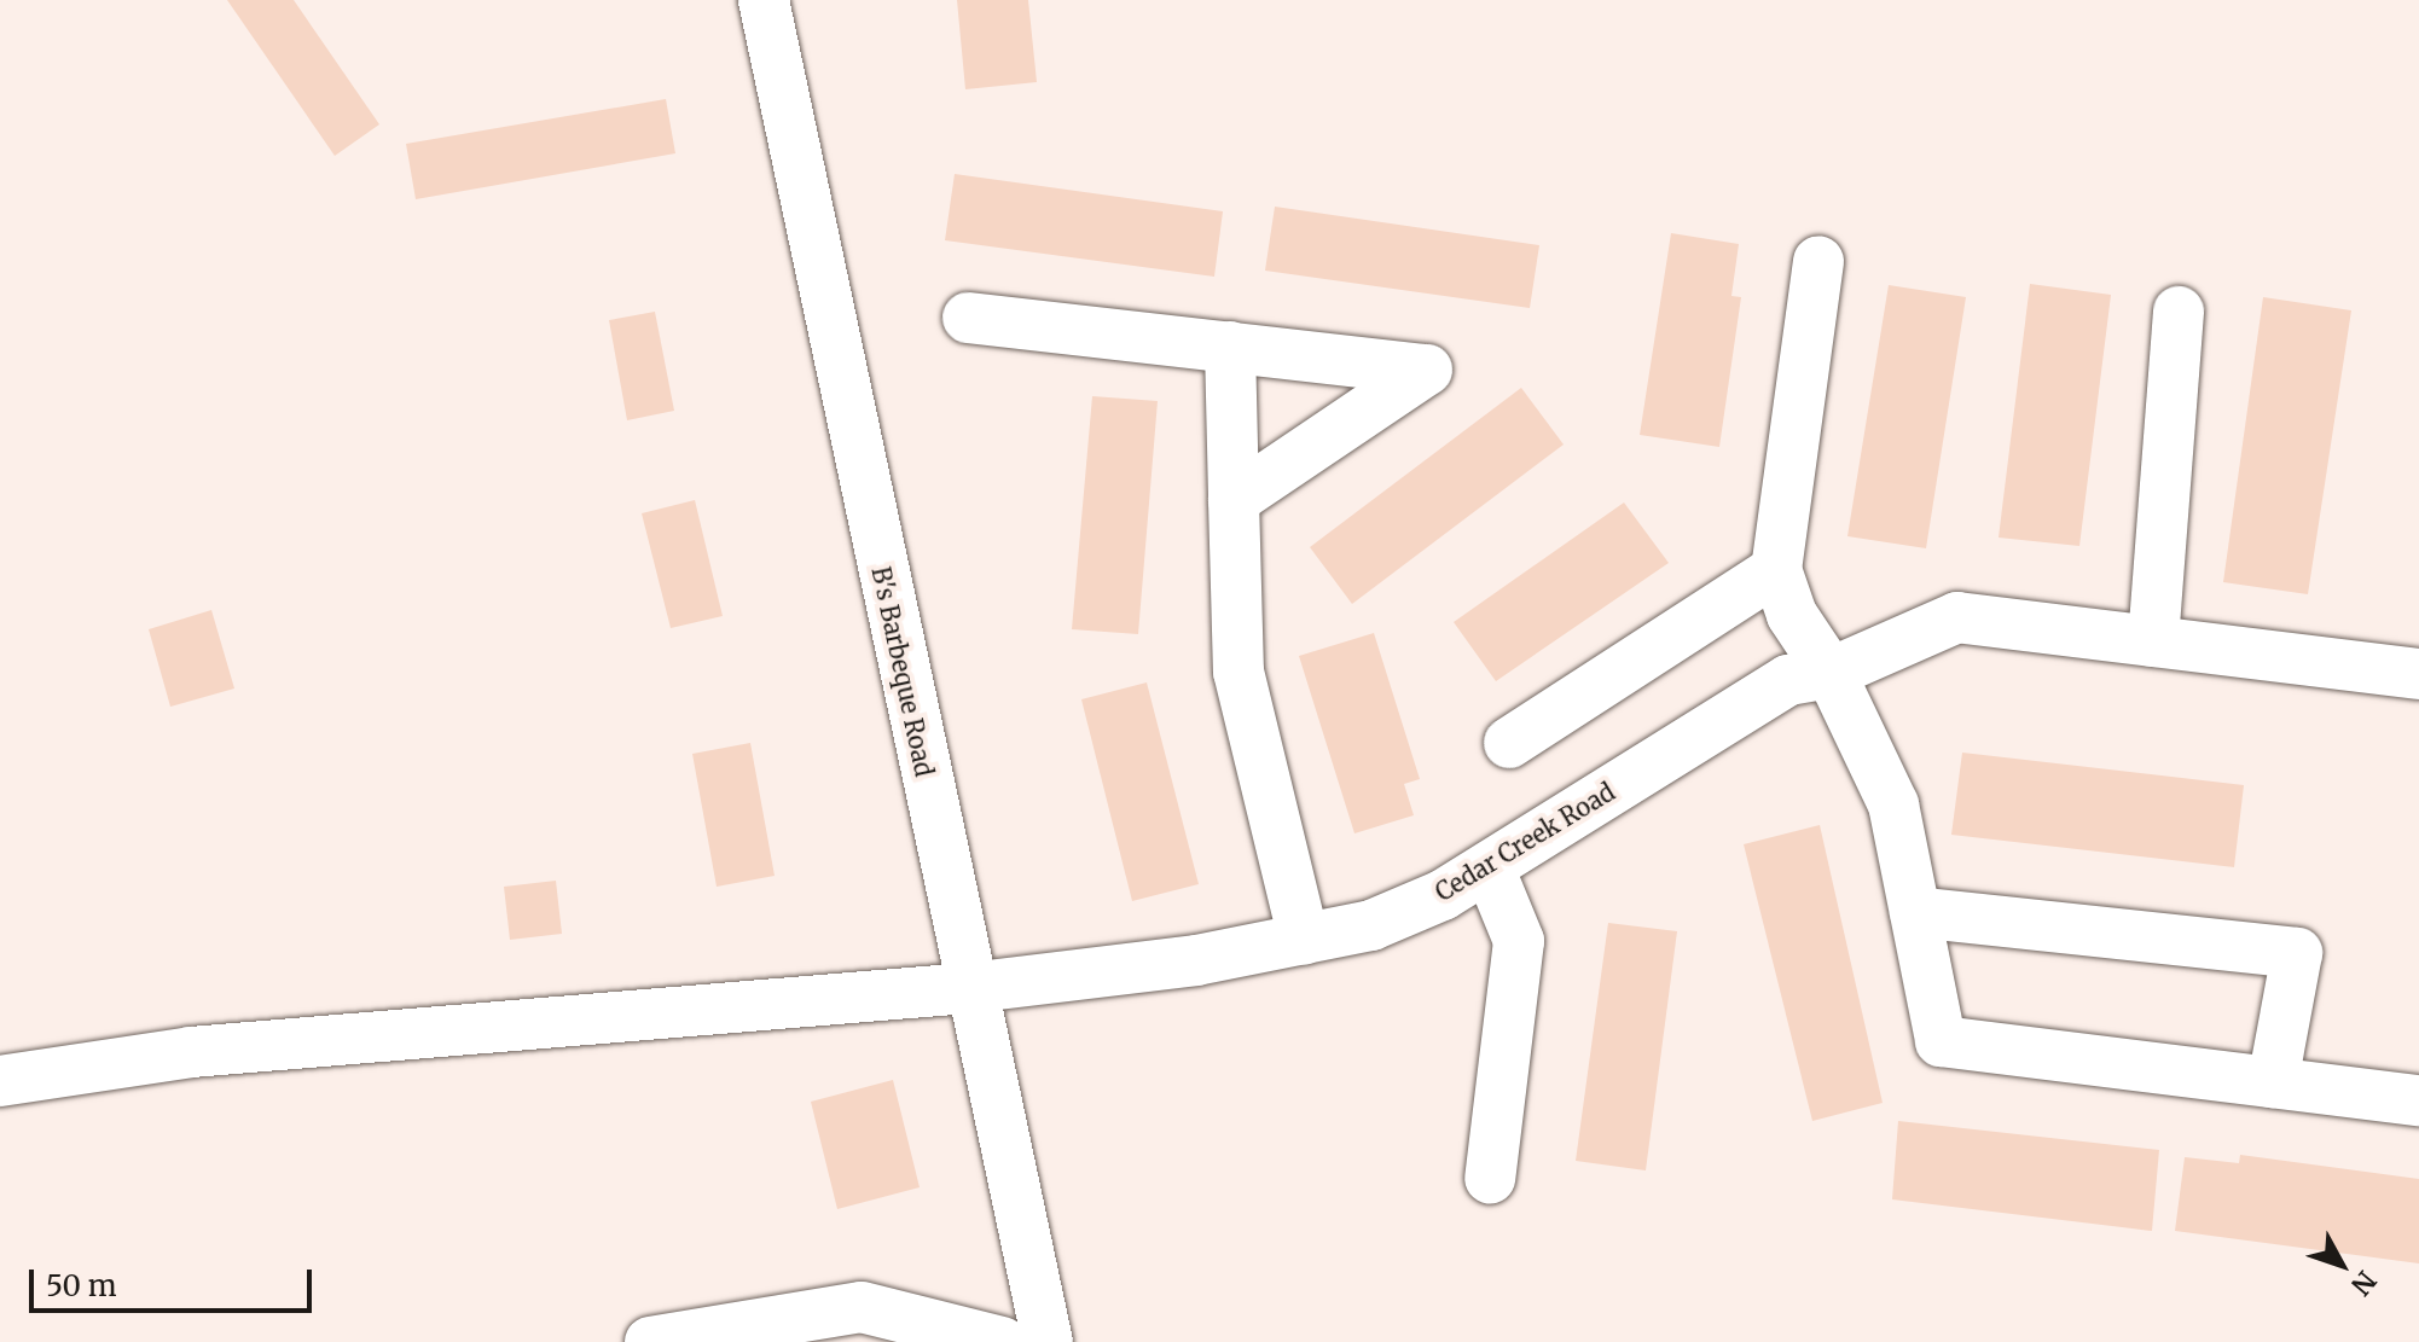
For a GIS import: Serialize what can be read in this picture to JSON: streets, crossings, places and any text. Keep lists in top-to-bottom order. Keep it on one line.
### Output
{"streets":{"street":["B's Barbeque Road","Cedar Creek Road"]},"crossings":[["B's Barbeque Road","Cedar Creek Road"]],"scale_bar":"50 m","north":"bottom right"}
